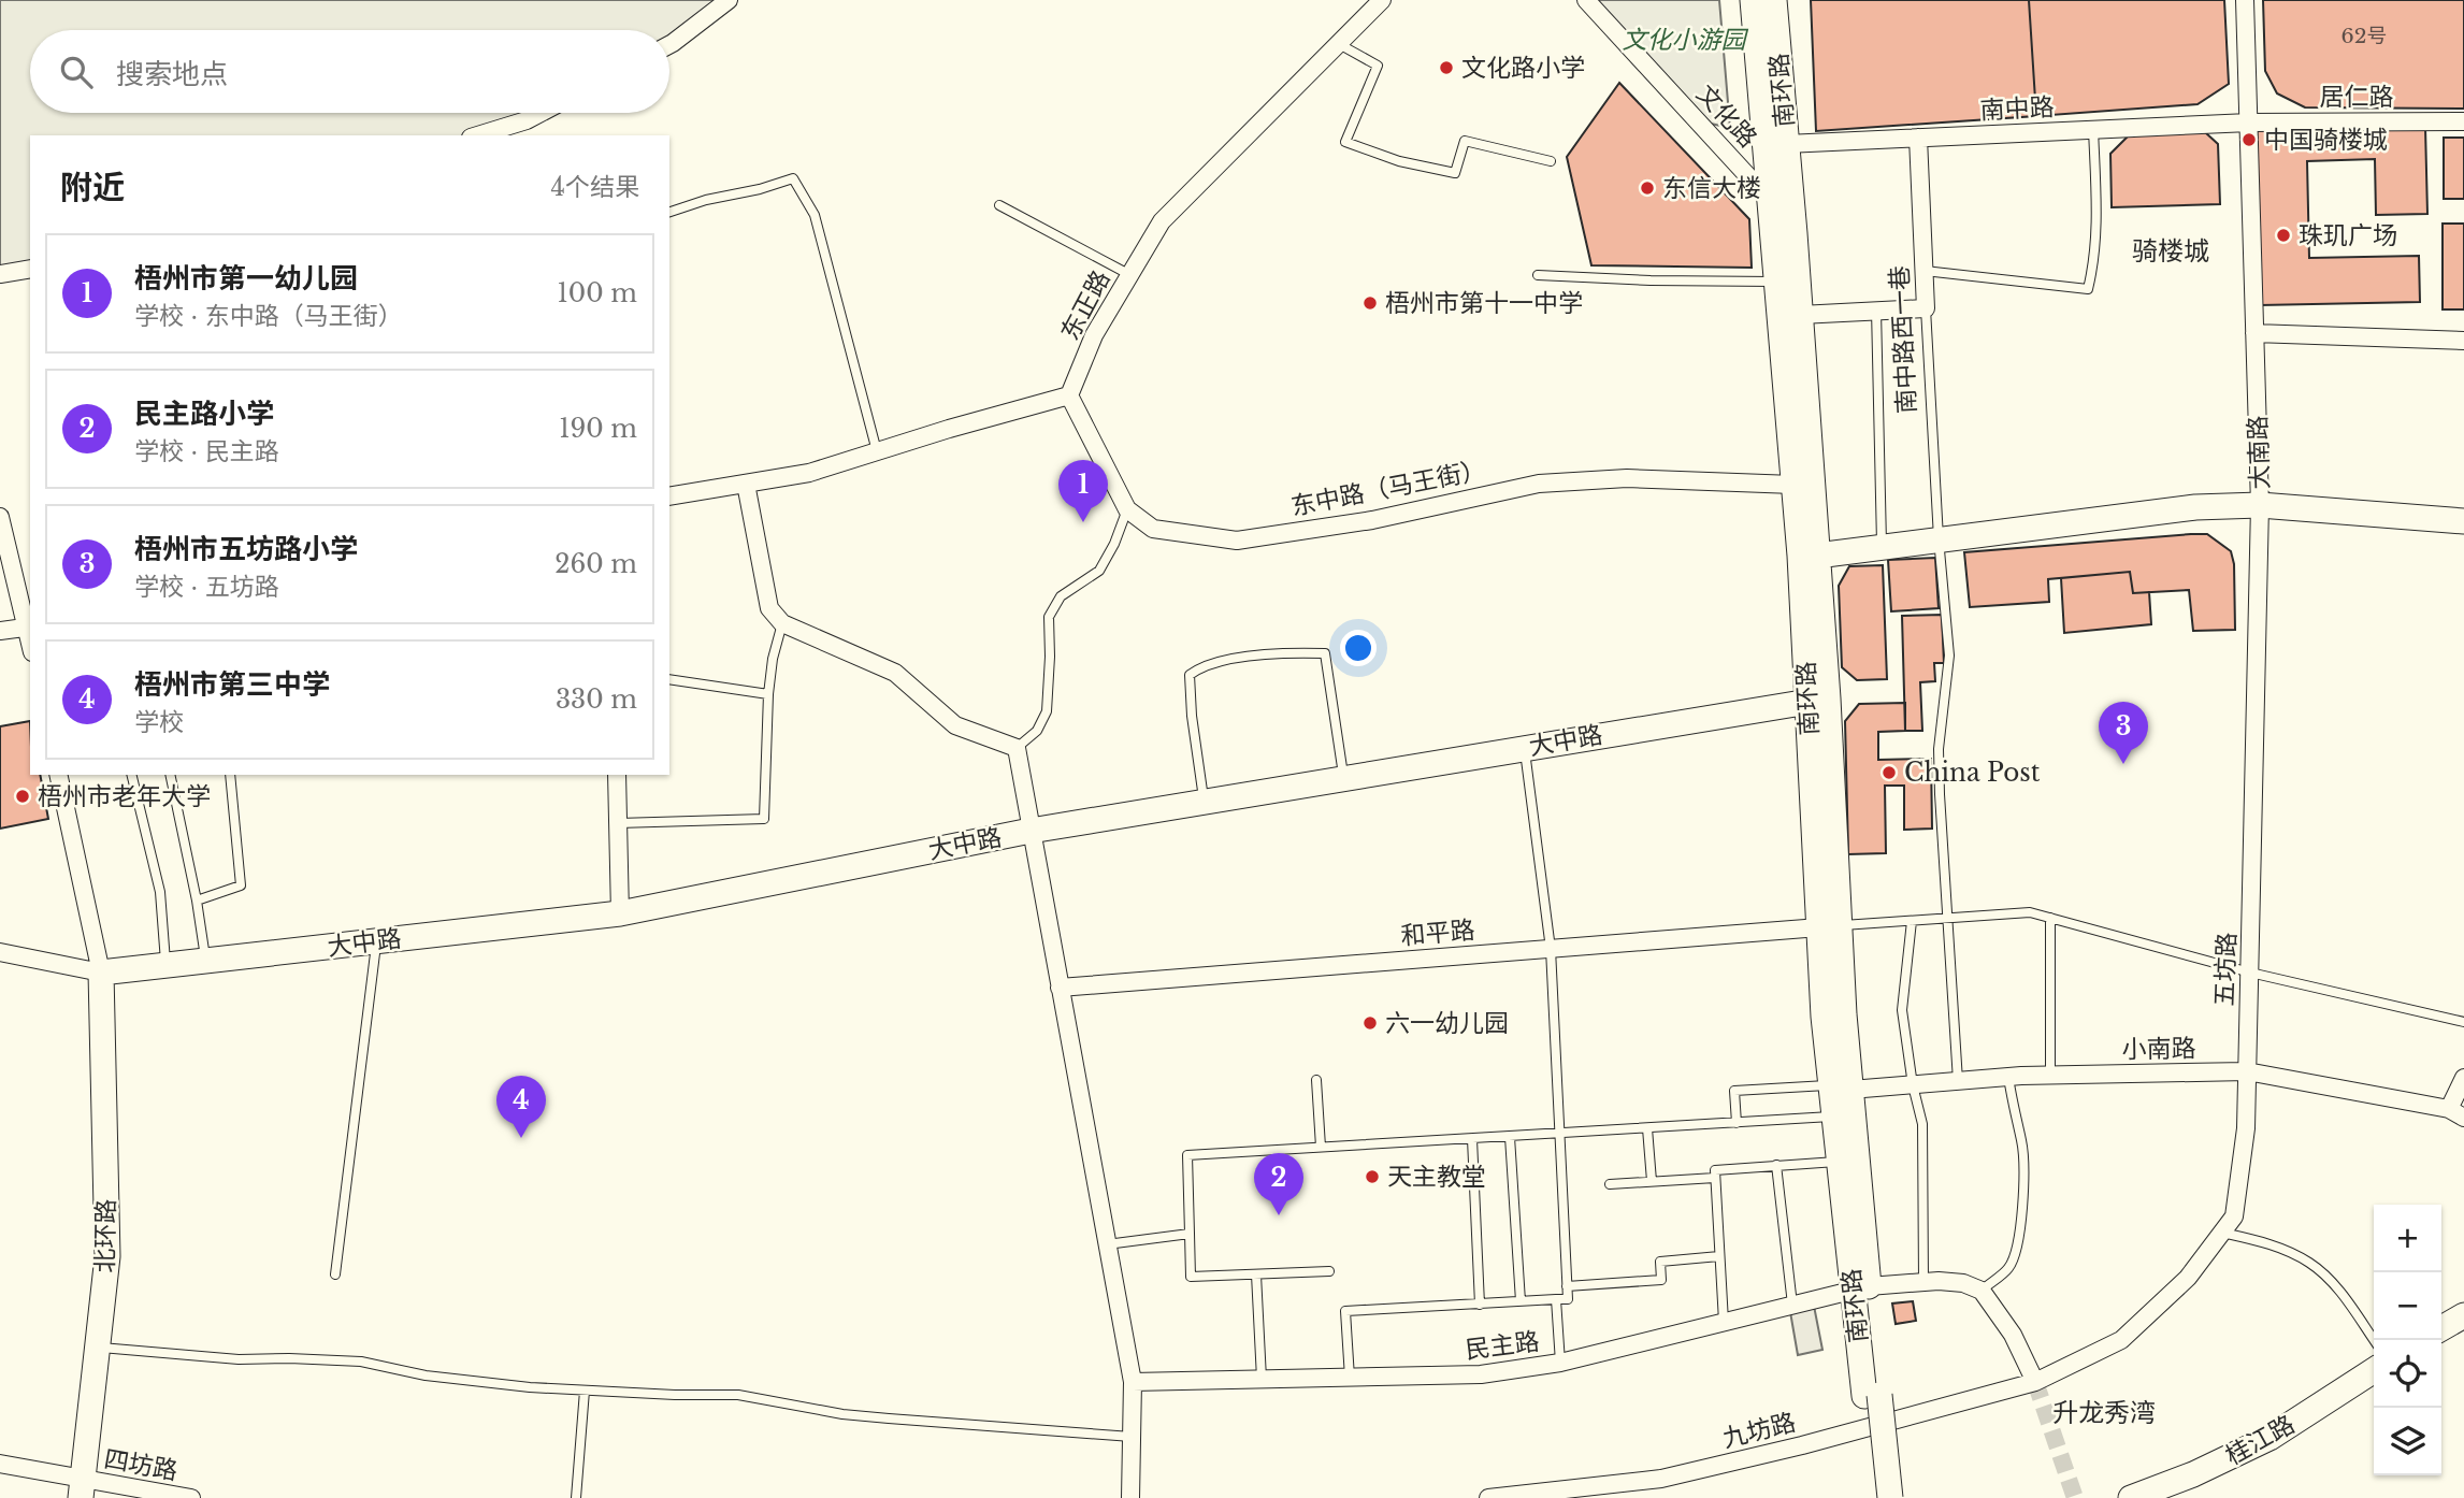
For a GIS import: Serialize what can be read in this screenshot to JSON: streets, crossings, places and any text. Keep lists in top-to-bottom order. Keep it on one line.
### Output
{"streets":{"street":["南环路","居仁路","南中路","文化路","东正路","南中路西一巷","大南路","东中路（马王街）","大中路","和平路","五坊路","小南路","北环路","民主路","九坊路","桂江路","四坊路"]},"crossings":[["南环路","南中路"],["南环路","文化路"],["南环路","大南路"],["南环路","东中路（马王街）"],["南环路","大中路"],["南环路","和平路"],["南环路","小南路"],["南环路","民主路"],["居仁路","南中路"],["居仁路","大南路"],["南中路","南中路西一巷"],["南中路","大南路"],["南中路西一巷","大南路"],["南中路西一巷","小南路"],["大南路","五坊路"],["大中路","北环路"],["五坊路","小南路"],["五坊路","九坊路"],["北环路","四坊路"]],"districts":["骑楼城","升龙秀湾"],"parks":["文化小游园"],"places":["文化路小学","中国骑楼城","东信大楼","珠玑广场","梧州市第十一中学","China Post","梧州市老年大学","六一幼儿园","天主教堂"],"house_numbers":["62号"],"page":{"search":"搜索地点","heading":["附近","4个结果"],"list":[{"mark":"1","name":"梧州市第一幼儿园","note":"学校 · 东中路（马王街）","value":"100 m"},{"mark":"2","name":"民主路小学","note":"学校 · 民主路","value":"190 m"},{"mark":"3","name":"梧州市五坊路小学","note":"学校 · 五坊路","value":"260 m"},{"mark":"4","name":"梧州市第三中学","note":"学校","value":"330 m"}],"pins":["1","3","4","2"],"map_buttons":["+","−"]}}
